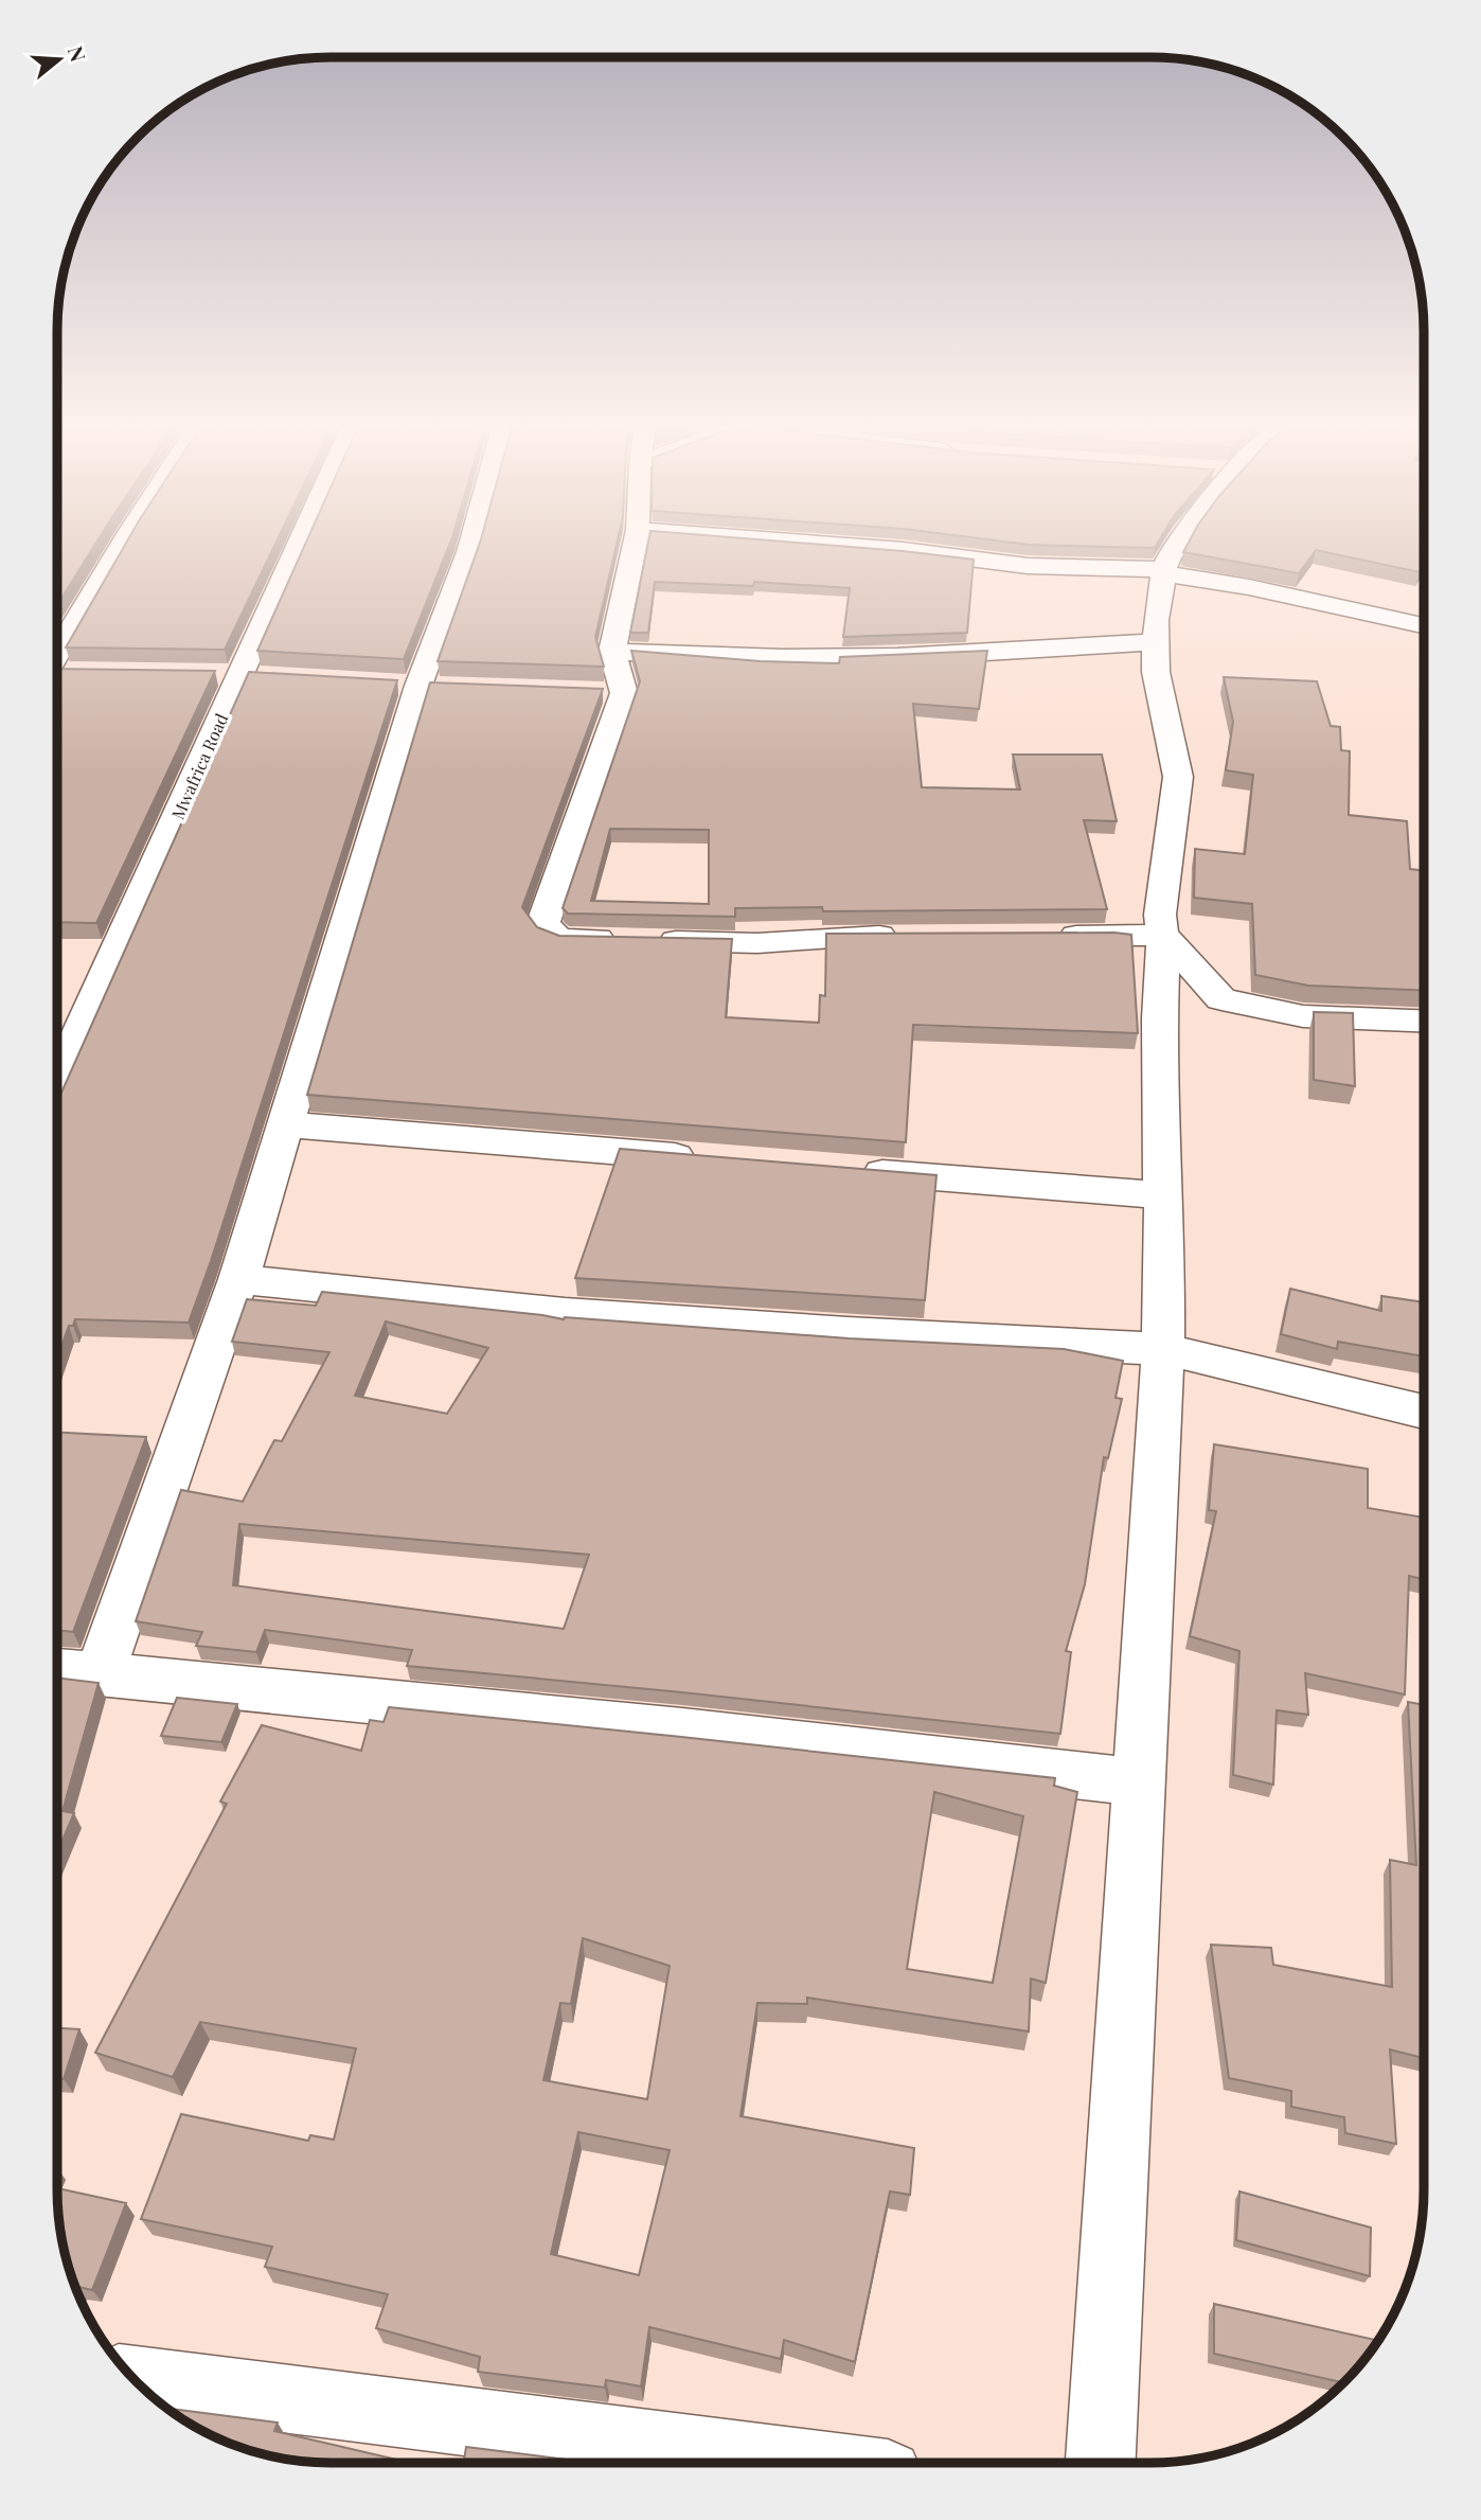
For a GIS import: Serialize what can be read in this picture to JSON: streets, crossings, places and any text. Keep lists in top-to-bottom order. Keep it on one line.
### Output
{"streets":{"street":["Mwafrica Road"]},"north":"right"}
